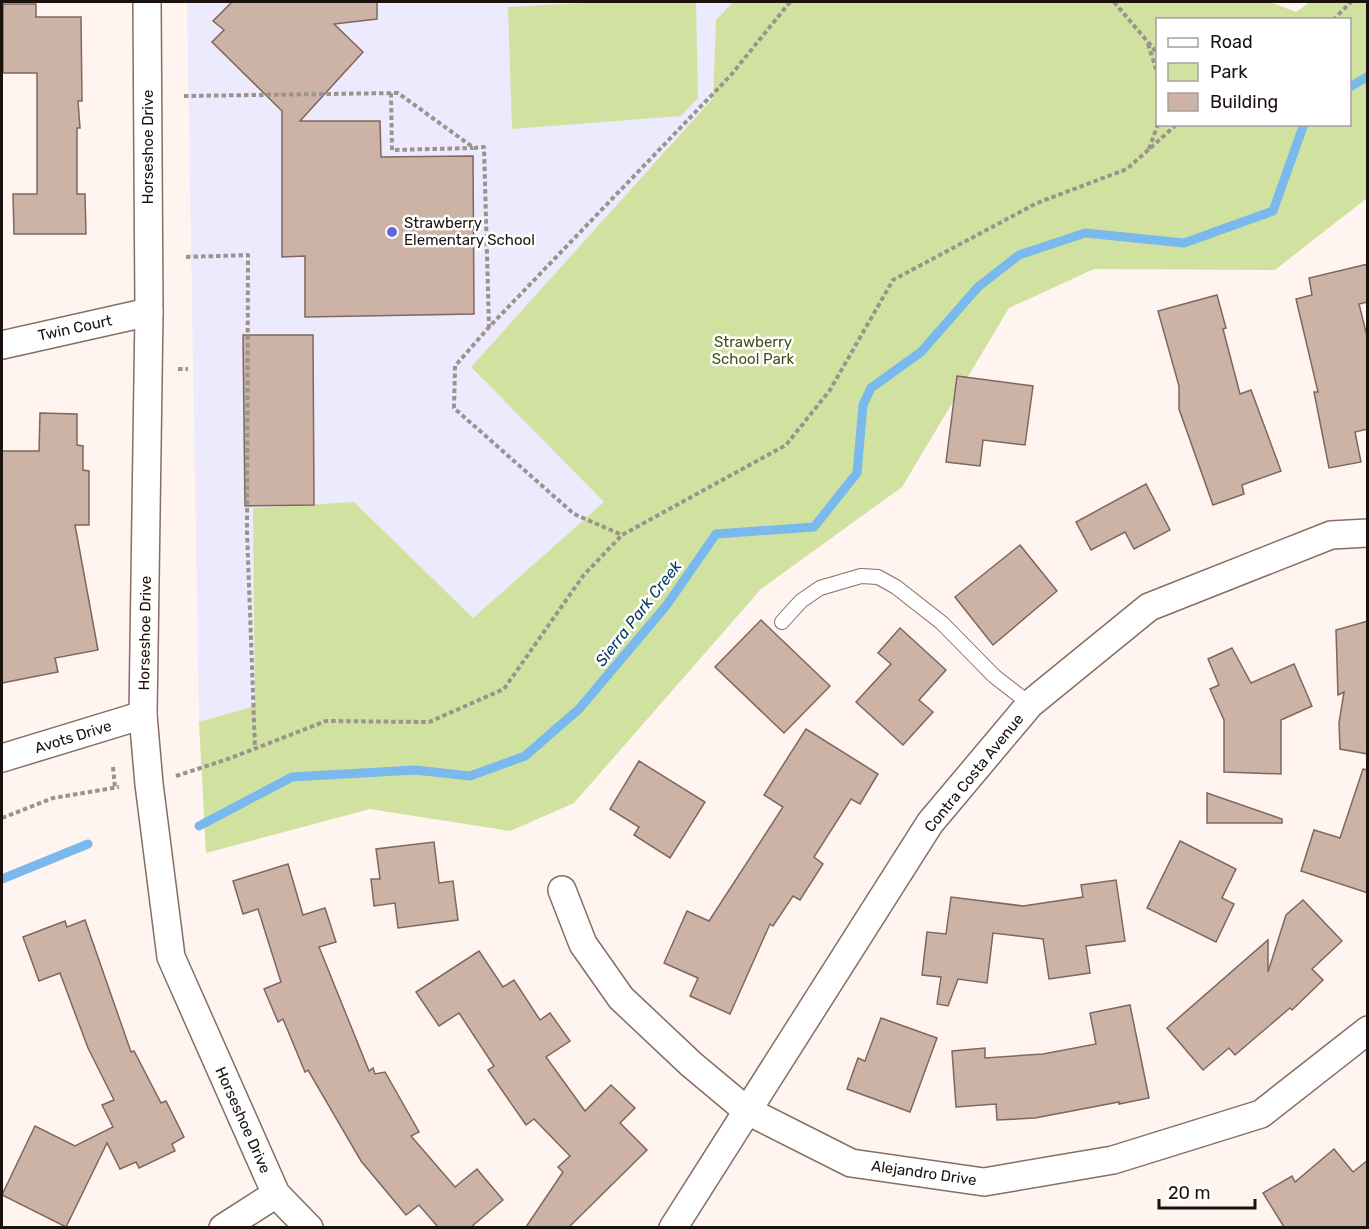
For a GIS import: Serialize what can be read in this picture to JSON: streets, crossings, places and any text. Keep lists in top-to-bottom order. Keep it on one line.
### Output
{"streets":{"street":["Horseshoe Drive","Twin Court","Avots Drive","Contra Costa Avenue","Alejandro Drive"]},"crossings":[["Horseshoe Drive","Twin Court"],["Horseshoe Drive","Avots Drive"],["Contra Costa Avenue","Alejandro Drive"]],"water":["Sierra Park Creek"],"parks":["Strawberry School Park"],"places":["Strawberry Elementary School"],"legend":["Road","Park","Building"],"scale_bar":"20 m"}
